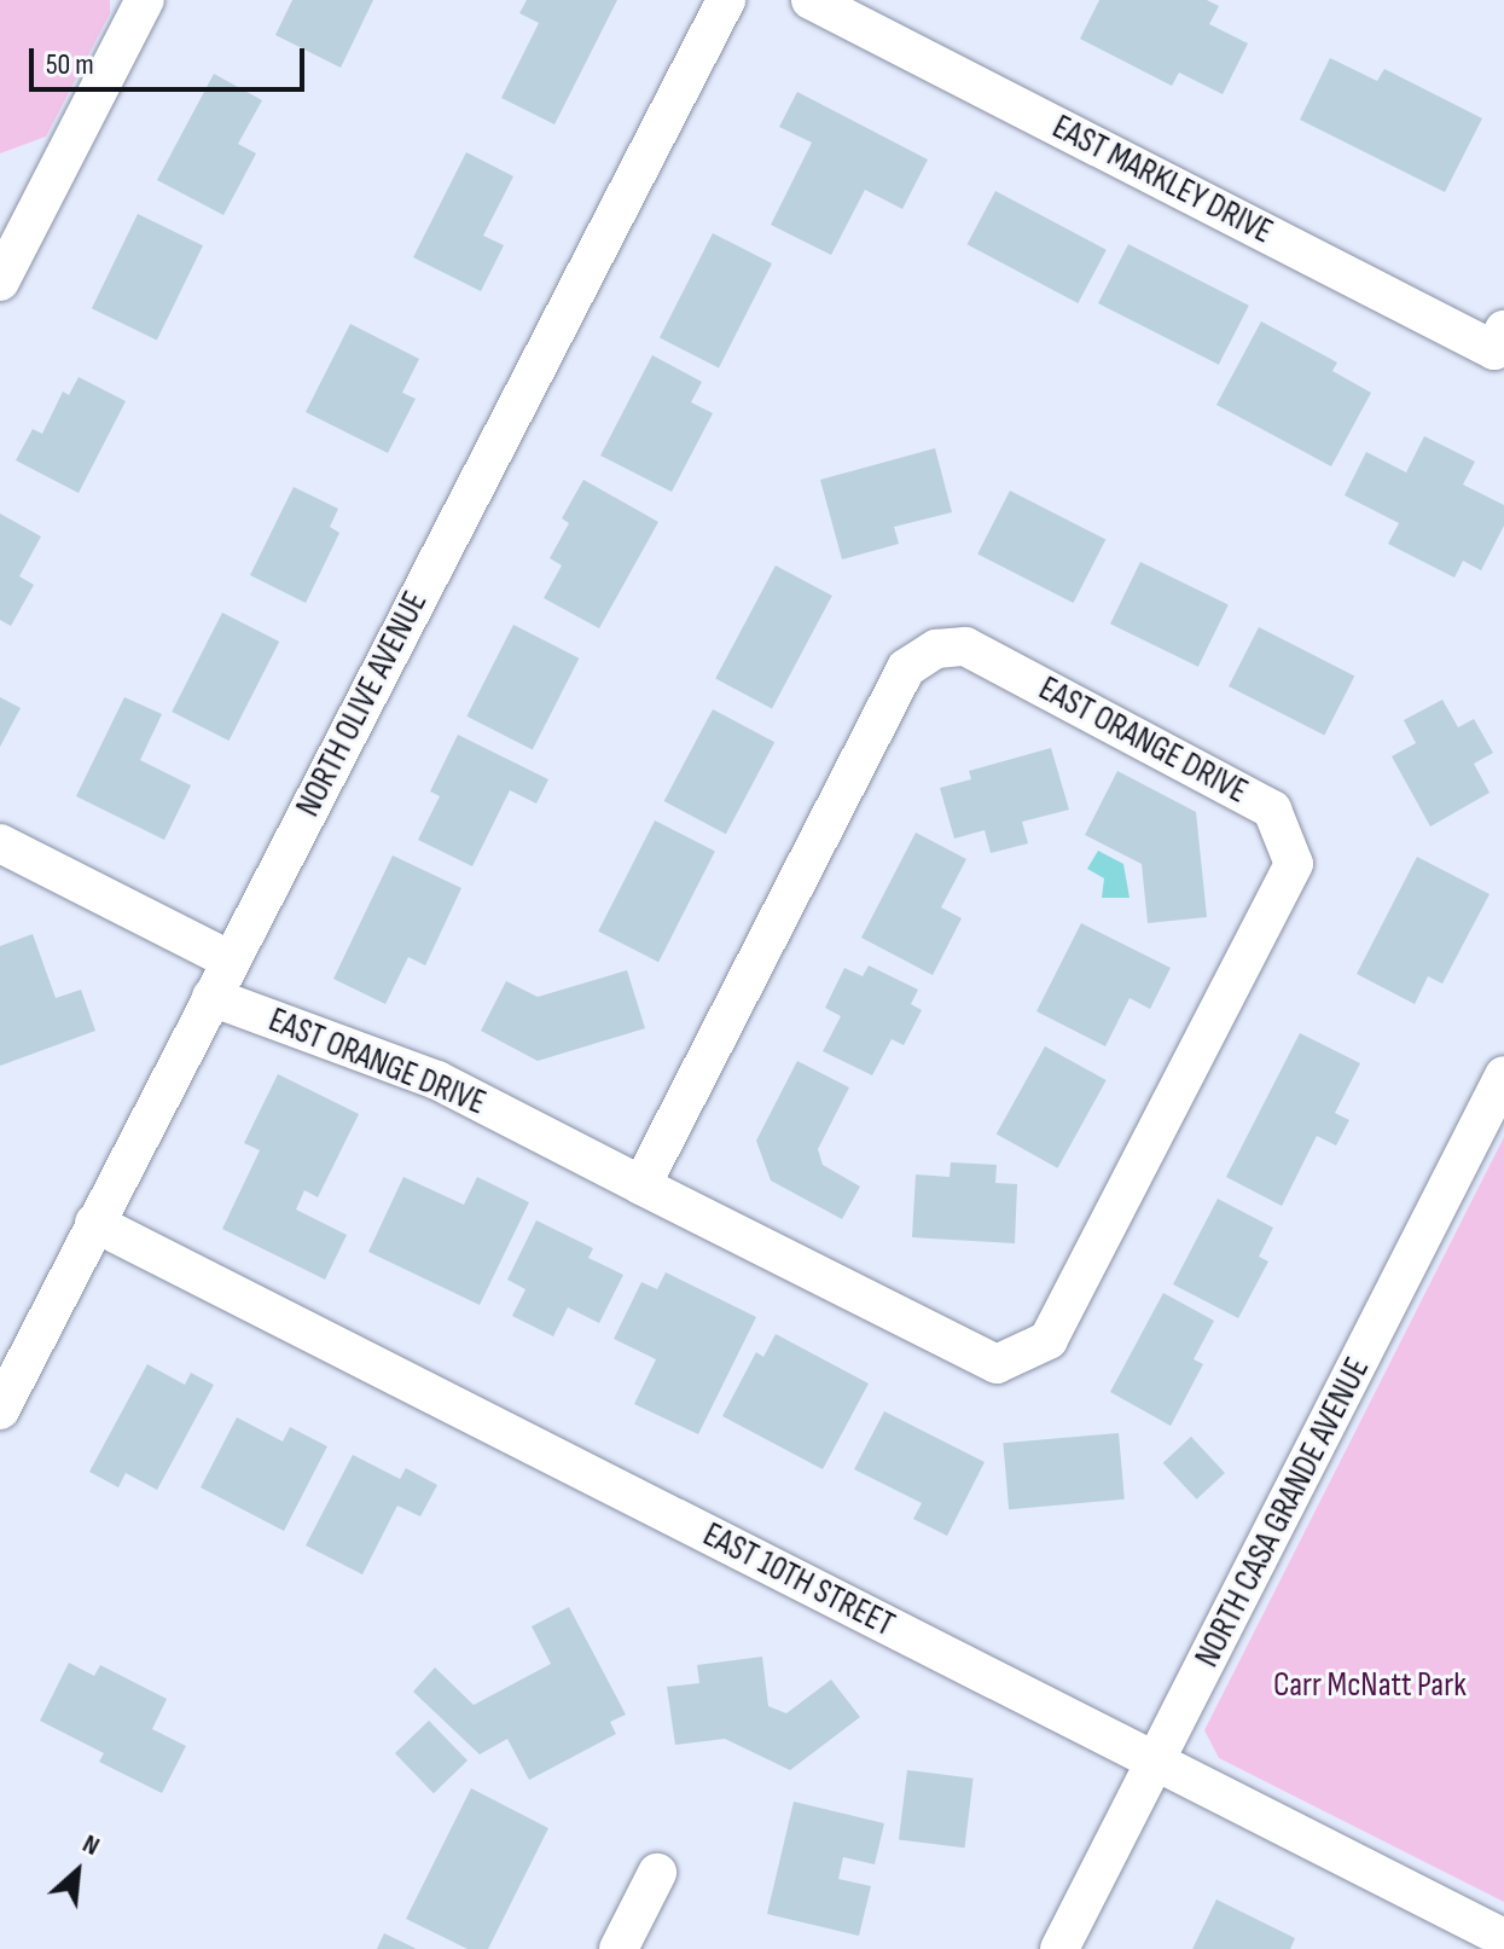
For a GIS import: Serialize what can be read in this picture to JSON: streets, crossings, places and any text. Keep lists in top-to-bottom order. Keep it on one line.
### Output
{"streets":{"street":["EAST MARKLEY DRIVE","NORTH OLIVE AVENUE","EAST ORANGE DRIVE","NORTH CASA GRANDE AVENUE","EAST 10TH STREET"]},"crossings":[["NORTH OLIVE AVENUE","EAST ORANGE DRIVE"],["NORTH OLIVE AVENUE","EAST 10TH STREET"],["NORTH CASA GRANDE AVENUE","EAST 10TH STREET"]],"parks":["Carr McNatt Park"],"scale_bar":"50 m","north":"top right"}
